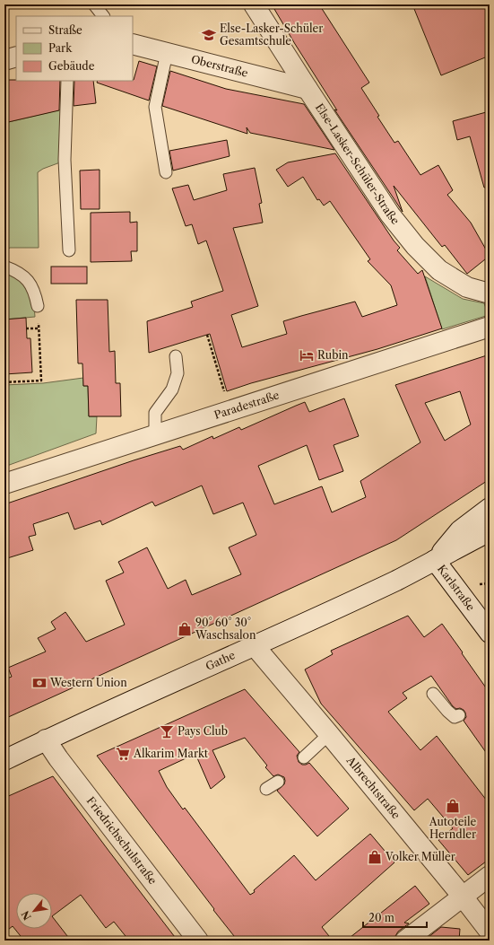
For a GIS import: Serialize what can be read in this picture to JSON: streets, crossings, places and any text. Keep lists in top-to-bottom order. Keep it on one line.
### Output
{"streets":{"street":["Oberstraße","Else-Lasker-Schüler-Straße","Paradestraße","Karlstraße","Gathe","Albrechtstraße","Friedrichschulstraße"]},"crossings":[["Oberstraße","Else-Lasker-Schüler-Straße"],["Karlstraße","Gathe"],["Gathe","Albrechtstraße"],["Gathe","Friedrichschulstraße"]],"places":{"school or university":["Else-Lasker-Schüler Gesamtschule"],"hotel":["Rubin"],"shop":["90° 60° 30° Waschsalon","Autoteile Herndler","Volker Müller"],"bank":["Western Union"],"bar":["Pays Club"],"supermarket":["Alkarim Markt"]},"legend":["Straße","Park","Gebäude"],"scale_bar":"20 m","north":"bottom left"}
